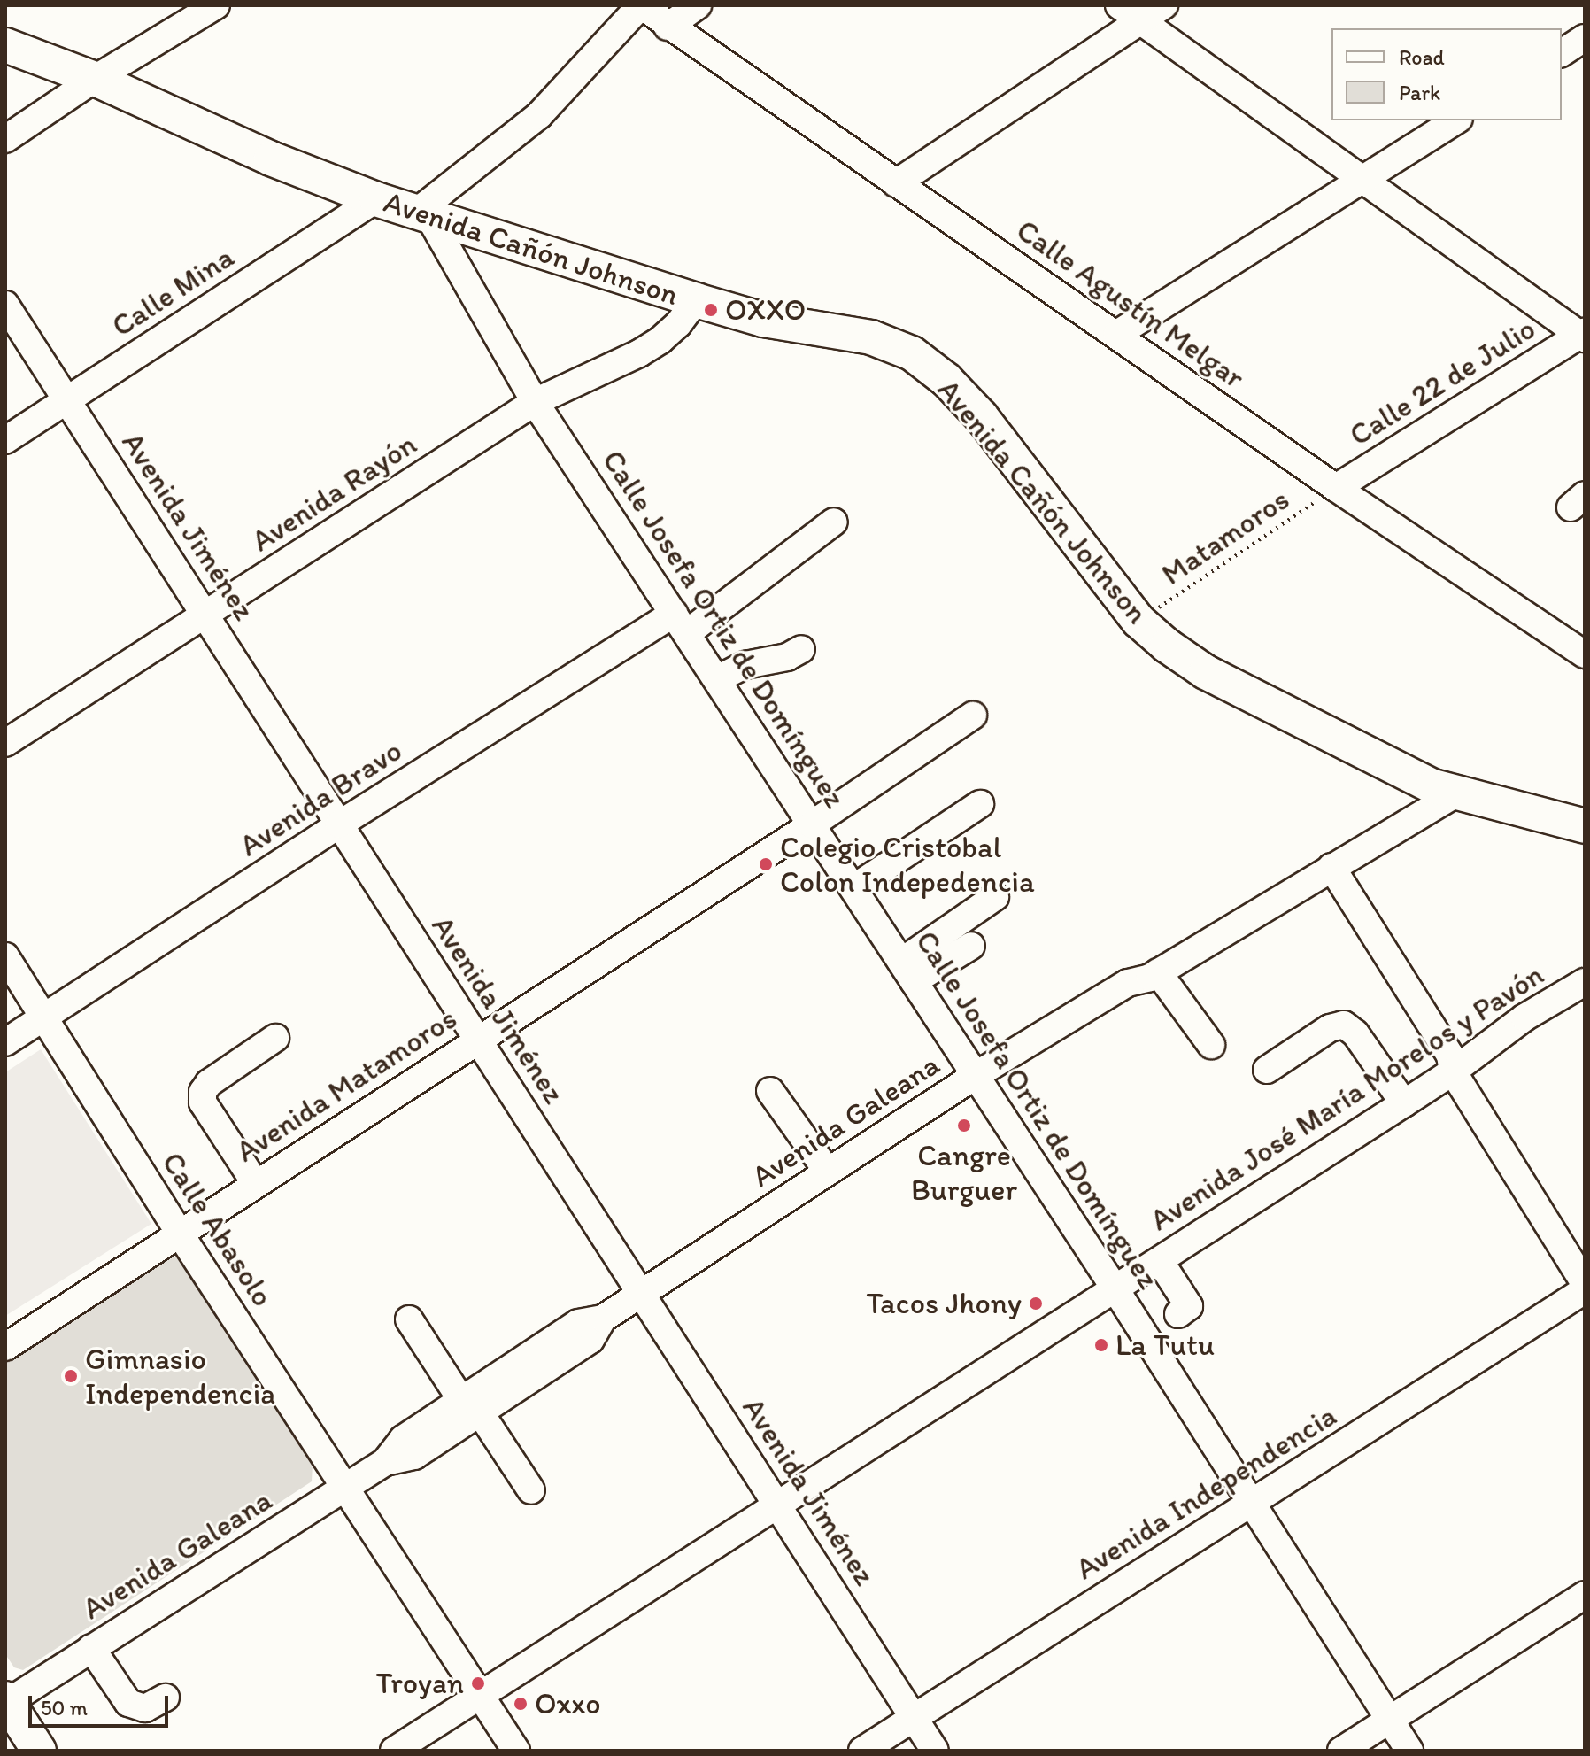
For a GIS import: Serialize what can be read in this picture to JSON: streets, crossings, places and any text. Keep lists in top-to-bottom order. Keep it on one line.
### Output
{"streets":{"main road":["Avenida Cañón Johnson"],"street":["Calle Mina","Calle Agustín Melgar","Calle 22 de Julio","Avenida Rayón","Avenida Jiménez","Calle Josefa Ortiz de Domínguez","Avenida Bravo","Avenida Matamoros","Avenida José María Morelos y Pavón","Avenida Galeana","Calle Abasolo","Avenida Independencia"],"path":["Matamoros"]},"crossings":[["Avenida Cañón Johnson","Calle Mina"],["Avenida Cañón Johnson","Avenida Rayón"],["Avenida Cañón Johnson","Matamoros"],["Avenida Cañón Johnson","Calle Josefa Ortiz de Domínguez"],["Avenida Cañón Johnson","Avenida Galeana"],["Calle Mina","Avenida Jiménez"],["Calle Agustín Melgar","Calle 22 de Julio"],["Calle Agustín Melgar","Matamoros"],["Calle 22 de Julio","Matamoros"],["Avenida Rayón","Avenida Jiménez"],["Avenida Rayón","Calle Josefa Ortiz de Domínguez"],["Avenida Jiménez","Avenida Bravo"],["Avenida Jiménez","Avenida Matamoros"],["Avenida Jiménez","Avenida José María Morelos y Pavón"],["Avenida Jiménez","Avenida Galeana"],["Avenida Jiménez","Avenida Independencia"],["Calle Josefa Ortiz de Domínguez","Avenida Bravo"],["Calle Josefa Ortiz de Domínguez","Avenida Matamoros"],["Calle Josefa Ortiz de Domínguez","Avenida José María Morelos y Pavón"],["Calle Josefa Ortiz de Domínguez","Avenida Galeana"],["Calle Josefa Ortiz de Domínguez","Avenida Independencia"],["Avenida Bravo","Calle Abasolo"],["Avenida Matamoros","Calle Abasolo"],["Avenida José María Morelos y Pavón","Calle Abasolo"],["Avenida Galeana","Calle Abasolo"]],"places":["OXXO","Colegio Cristobal Colon Indepedencia","Cangre Burguer","Tacos Jhony","La Tutu","Gimnasio Independencia","Troyan","Oxxo"],"legend":["Road","Park"],"scale_bar":"50 m"}
